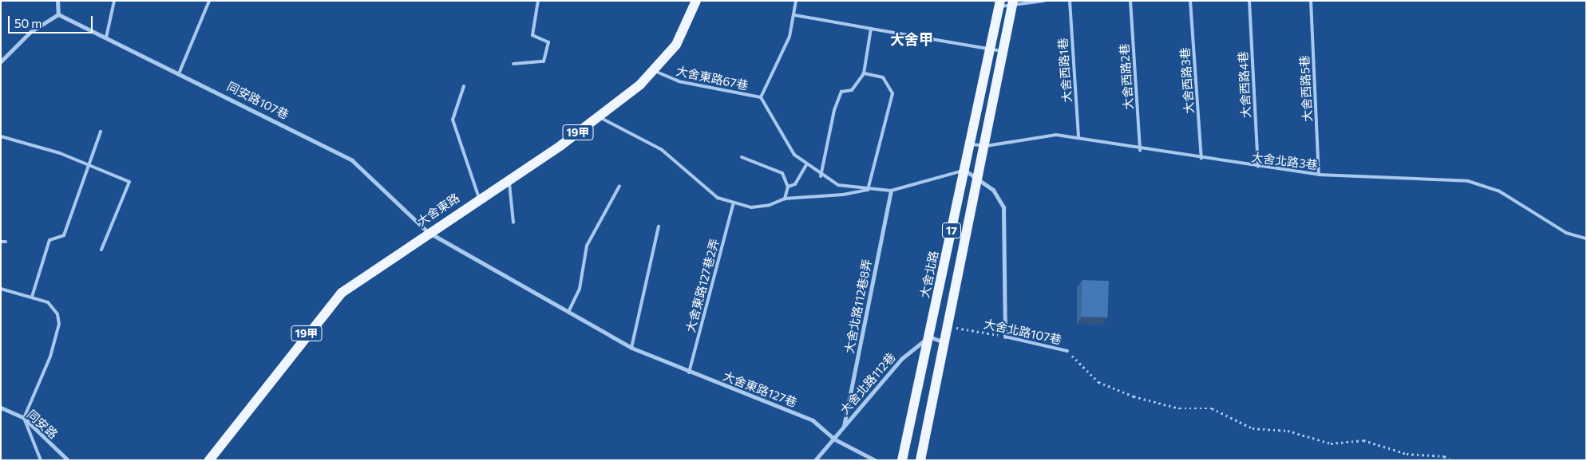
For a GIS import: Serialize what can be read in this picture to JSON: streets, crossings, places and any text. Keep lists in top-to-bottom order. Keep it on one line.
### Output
{"streets":{"main road":["19甲","大舍東路","17","大舍北路"],"street":["同安路107巷","大舍北路112巷8弄","大舍北路112巷","大舍東路127巷","同安路"],"lane":["大舍西路1巷","大舍西路2巷","大舍東路67巷","大舍西路3巷","大舍西路4巷","大舍西路5巷","大舍北路3巷","大舍東路127巷2弄","大舍北路107巷"]},"crossings":[["大舍西路1巷","大舍北路3巷"],["大舍西路2巷","大舍北路3巷"],["大舍東路67巷","大舍東路"],["大舍西路3巷","大舍北路3巷"],["大舍西路4巷","大舍北路3巷"],["大舍西路5巷","大舍北路3巷"],["同安路107巷","大舍東路"],["同安路107巷","大舍東路127巷"],["大舍北路3巷","17"],["大舍北路3巷","大舍北路"],["大舍東路","大舍東路127巷"],["17","大舍北路107巷"],["大舍北路","大舍北路112巷"],["大舍東路127巷2弄","大舍東路127巷"],["大舍北路112巷8弄","大舍北路112巷"],["大舍北路112巷","大舍東路127巷"]],"districts":["大舍甲"],"scale_bar":"50 m"}
